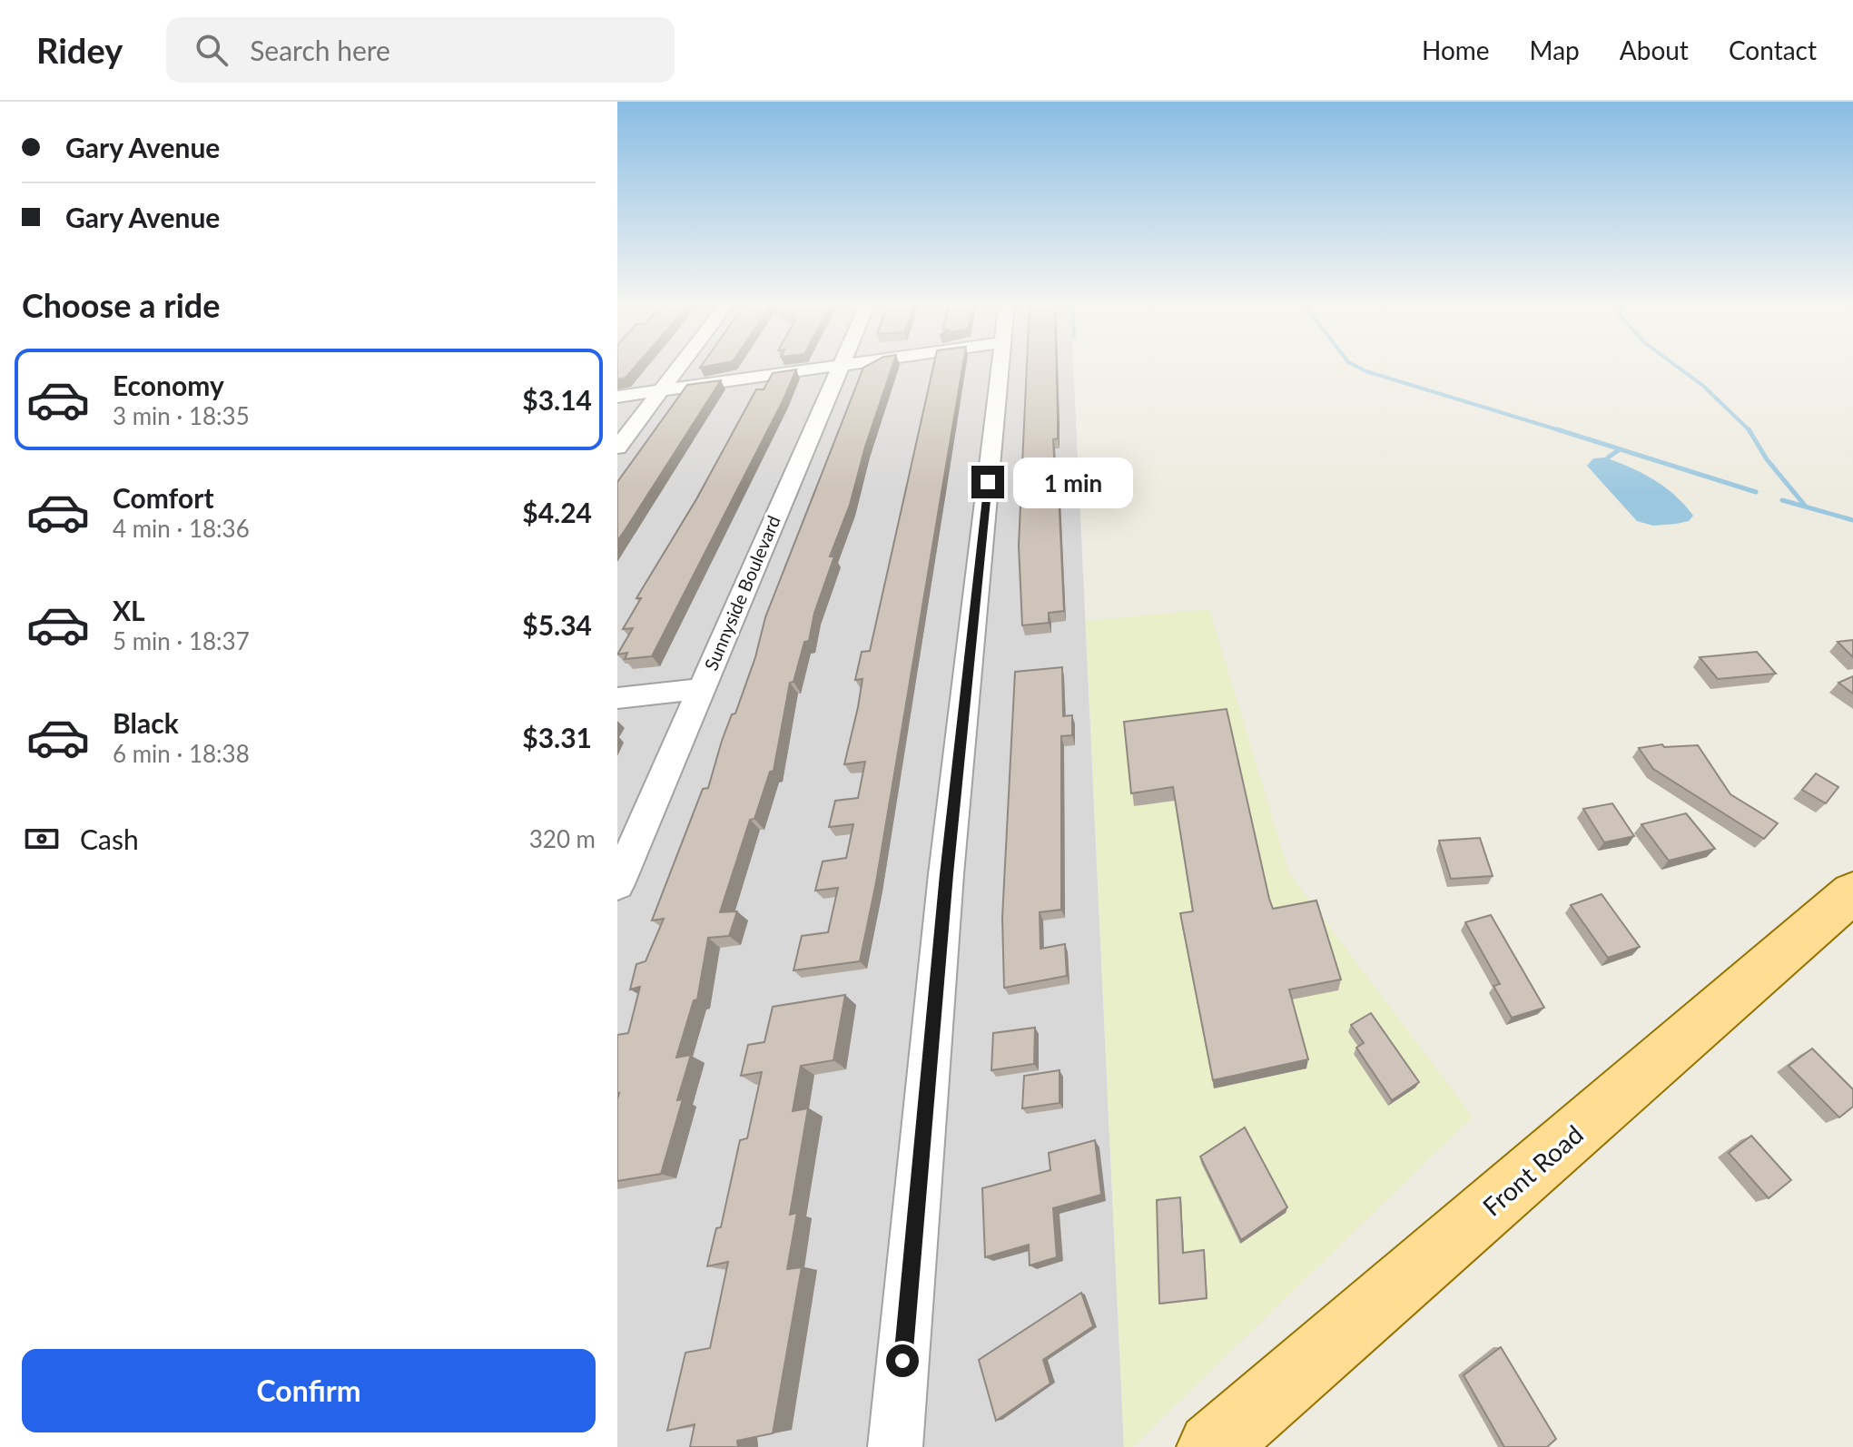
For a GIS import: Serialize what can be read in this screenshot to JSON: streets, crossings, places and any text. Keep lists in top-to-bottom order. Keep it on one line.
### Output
{"streets":{"main road":["Front Road"],"street":["Sunnyside Boulevard"]},"page":{"header":"Ridey","search":"Search here","nav":["Home","Map","About","Contact"],"banner":["Gary Avenue","Gary Avenue"],"heading":"Choose a ride","list":[{"name":"Economy","note":"3 min · 18:35","value":"$3.14"},{"name":"Comfort","note":"4 min · 18:36","value":"$4.24"},{"name":"XL","note":"5 min · 18:37","value":"$5.34"},{"name":"Black","note":"6 min · 18:38","value":"$3.31"}],"bubble":"1 min","pay":["Cash","320 m"],"buttons":"Confirm"}}
